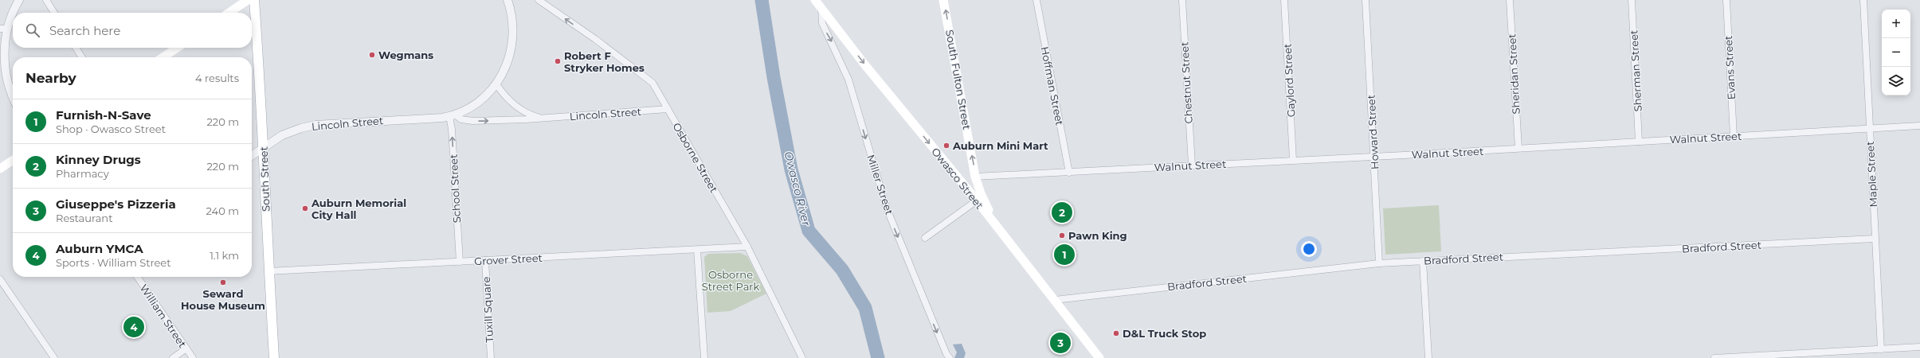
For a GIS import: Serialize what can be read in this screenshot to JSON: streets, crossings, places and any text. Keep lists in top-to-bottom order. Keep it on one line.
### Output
{"streets":{"main road":["South Fulton Street","Owasco Street","South Street"],"street":["Evans Street","Sherman Street","Sheridan Street","Gaylord Street","Chestnut Street","Hoffman Street","Lincoln Street","Howard Street","Walnut Street","Osborne Street","Maple Street","Miller Street","School Street","Bradford Street","Grover Street","Tuxill Square","William Street"]},"crossings":[["Evans Street","Walnut Street"],["Sherman Street","Walnut Street"],["Sheridan Street","Walnut Street"],["South Fulton Street","Walnut Street"],["South Fulton Street","Owasco Street"],["Gaylord Street","Walnut Street"],["Chestnut Street","Walnut Street"],["Hoffman Street","Walnut Street"],["Lincoln Street","Osborne Street"],["Lincoln Street","South Street"],["Lincoln Street","School Street"],["Howard Street","Walnut Street"],["Howard Street","Bradford Street"],["Walnut Street","Maple Street"],["Osborne Street","Grover Street"],["Maple Street","Bradford Street"],["Owasco Street","Miller Street"],["Owasco Street","Bradford Street"],["South Street","Grover Street"],["School Street","Grover Street"],["Grover Street","Tuxill Square"]],"one_way":["South Fulton Street","Osborne Street","Owasco Street","Miller Street","School Street"],"water":["Owasco River"],"parks":["Osborne Street Park"],"places":["Wegmans","Robert F Stryker Homes","Auburn Mini Mart","Auburn Memorial City Hall","Pawn King","Seward House Museum","D&L Truck Stop"],"page":{"map_buttons":["+","−"],"search":"Search here","heading":["Nearby","4 results"],"list":[{"mark":"1","name":"Furnish-N-Save","note":"Shop · Owasco Street","value":"220 m"},{"mark":"2","name":"Kinney Drugs","note":"Pharmacy","value":"220 m"},{"mark":"3","name":"Giuseppe's Pizzeria","note":"Restaurant","value":"240 m"},{"mark":"4","name":"Auburn YMCA","note":"Sports · William Street","value":"1.1 km"}],"pins":["2","1","4","3"]}}
